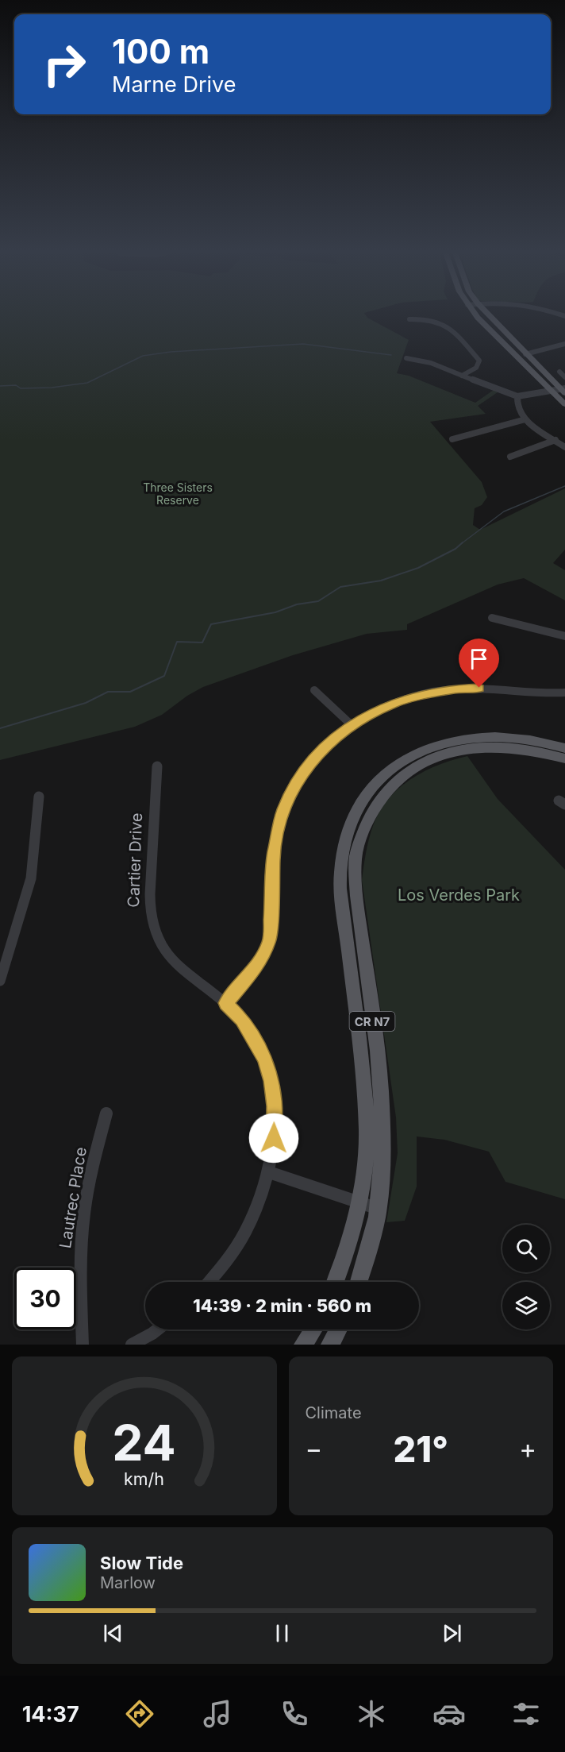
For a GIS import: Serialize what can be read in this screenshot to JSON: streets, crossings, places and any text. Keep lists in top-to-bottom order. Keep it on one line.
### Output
{"streets":{"main road":["CR N7"],"street":["Cartier Drive","Lautrec Place"]},"parks":["Three Sisters Reserve","Los Verdes Park"],"page":{"turn":["100 m","Marne Drive"],"limit":"30","trip":"14:39 · 2 min · 560 m","tile":"Climate","heat":["−","21°","+"],"song":["Slow Tide","Marlow"],"tabs":"14:37","gauge":["24","km/h"]}}
